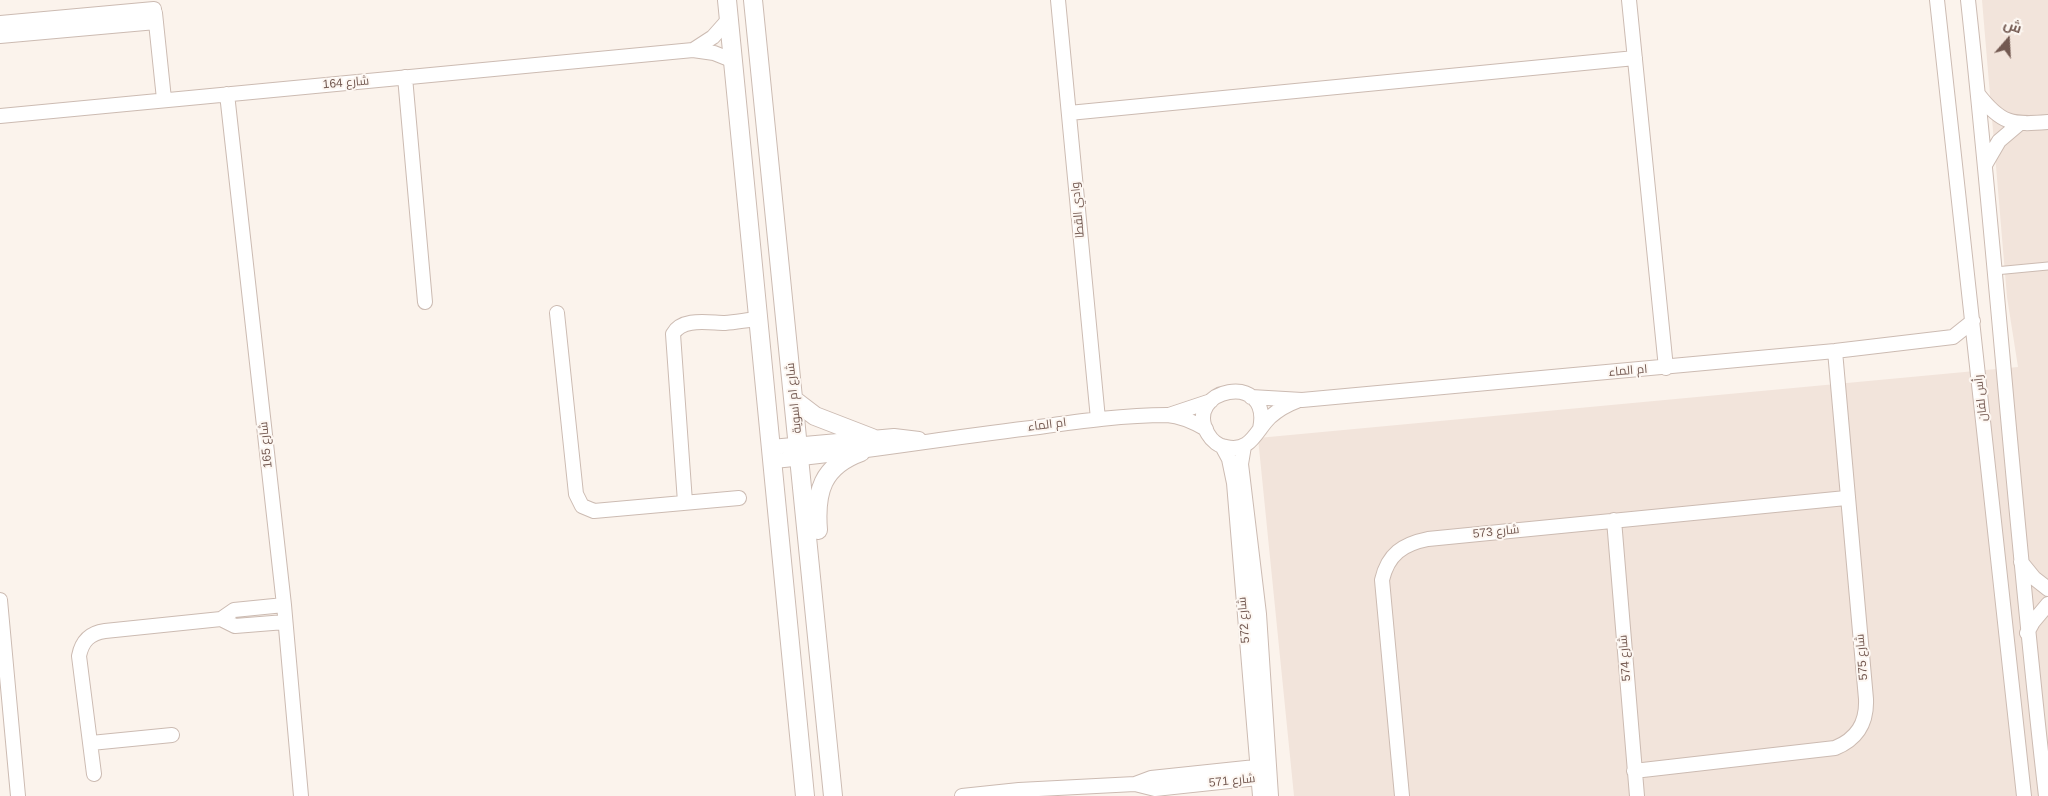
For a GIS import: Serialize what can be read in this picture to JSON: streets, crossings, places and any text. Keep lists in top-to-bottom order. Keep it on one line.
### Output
{"streets":{"street":["شارع 164","وادي القطا","ام الماء","شارع ام اسوية","رأس لفان","شارع 165","شارع 573","شارع 572","شارع 575","شارع 574","شارع 571"]},"crossings":[["شارع 164","شارع 165"],["وادي القطا","ام الماء"],["ام الماء","شارع ام اسوية"],["ام الماء","شارع 572"],["ام الماء","شارع 575"],["شارع 573","شارع 575"],["شارع 573","شارع 574"],["شارع 572","شارع 571"],["شارع 575","شارع 574"]],"north":"top"}
